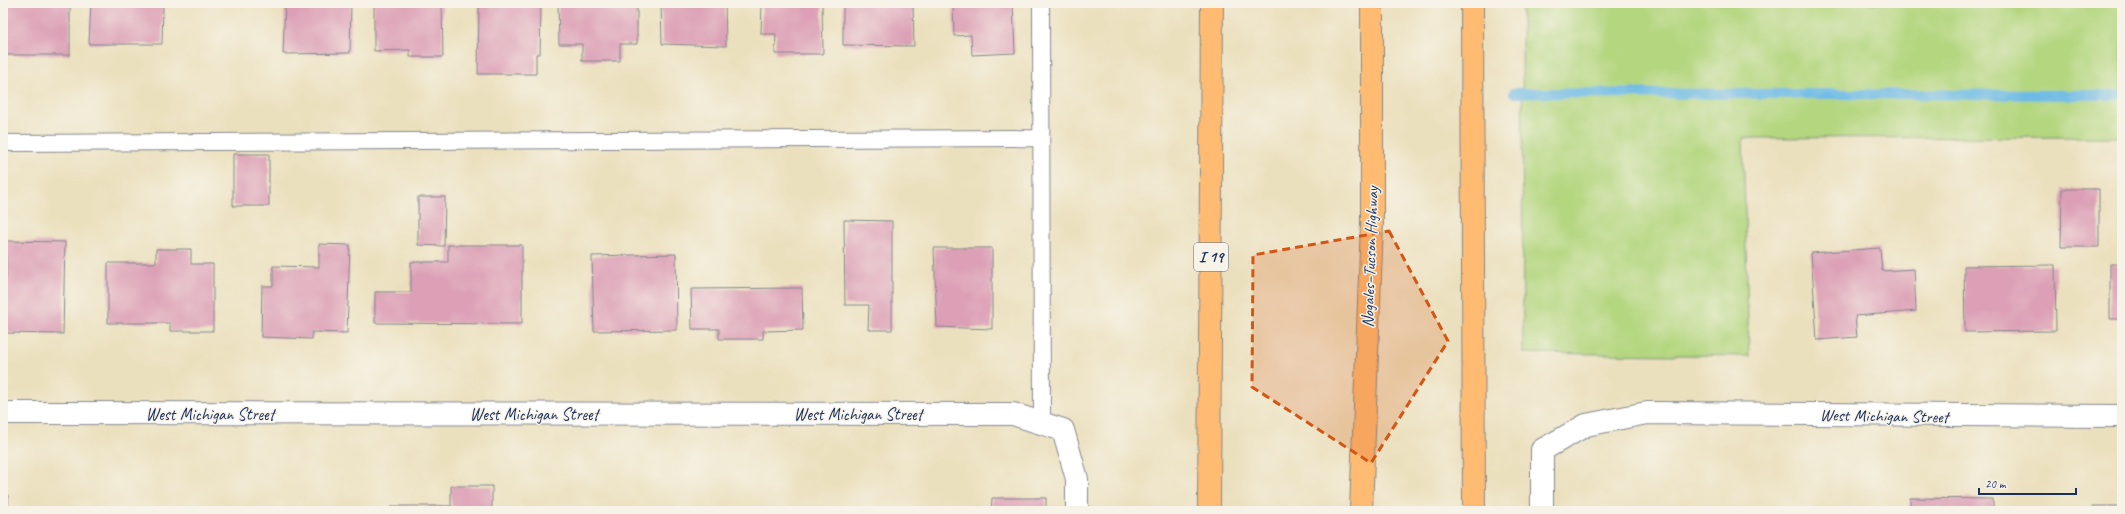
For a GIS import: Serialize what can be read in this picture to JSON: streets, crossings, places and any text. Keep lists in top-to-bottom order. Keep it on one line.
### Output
{"streets":{"main road":["I 19","Nogales–Tucson Highway"],"street":["West Michigan Street"]},"scale_bar":"20 m"}
